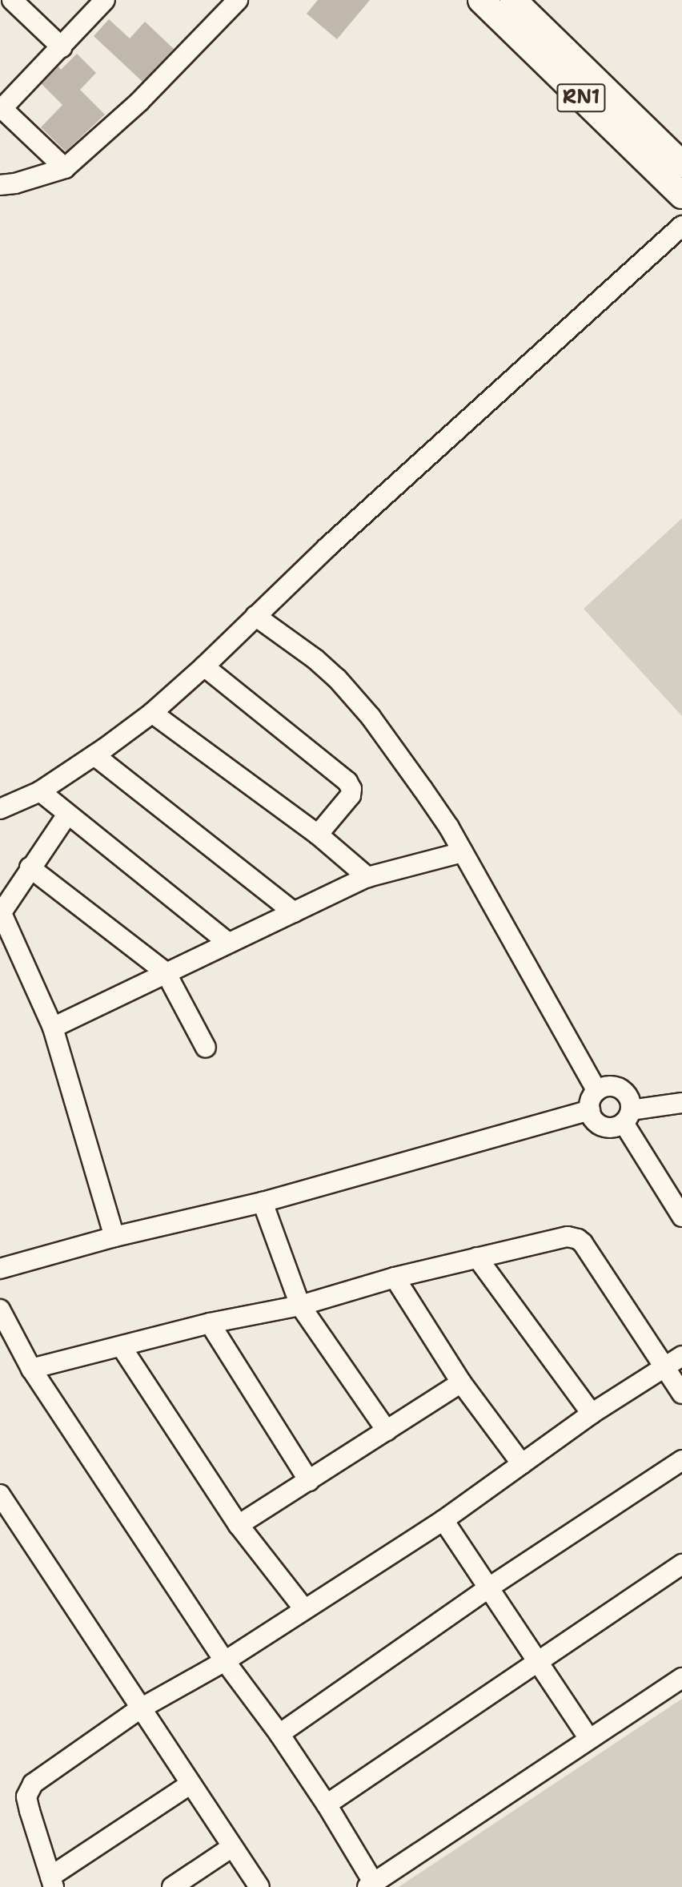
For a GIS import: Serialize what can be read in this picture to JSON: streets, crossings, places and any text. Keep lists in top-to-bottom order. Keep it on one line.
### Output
{"streets":{"main road":["RN1"]}}
